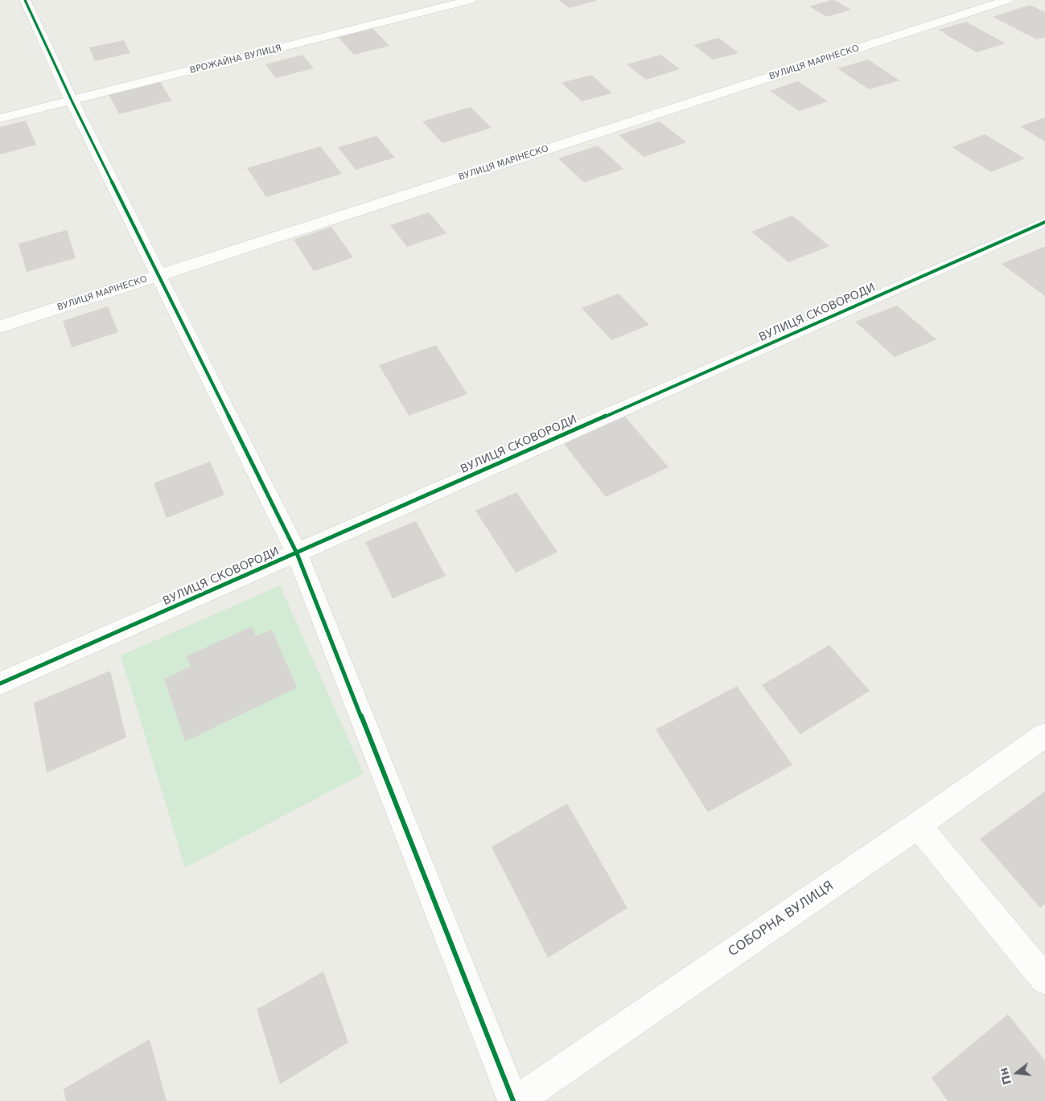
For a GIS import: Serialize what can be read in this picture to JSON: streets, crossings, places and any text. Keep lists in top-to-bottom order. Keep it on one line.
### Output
{"streets":{"street":["ВРОЖАЙНА ВУЛИЦЯ","ВУЛИЦЯ МАРІНЕСКО","ВУЛИЦЯ СКОВОРОДИ","СОБОРНА ВУЛИЦЯ"]},"north":"left"}
